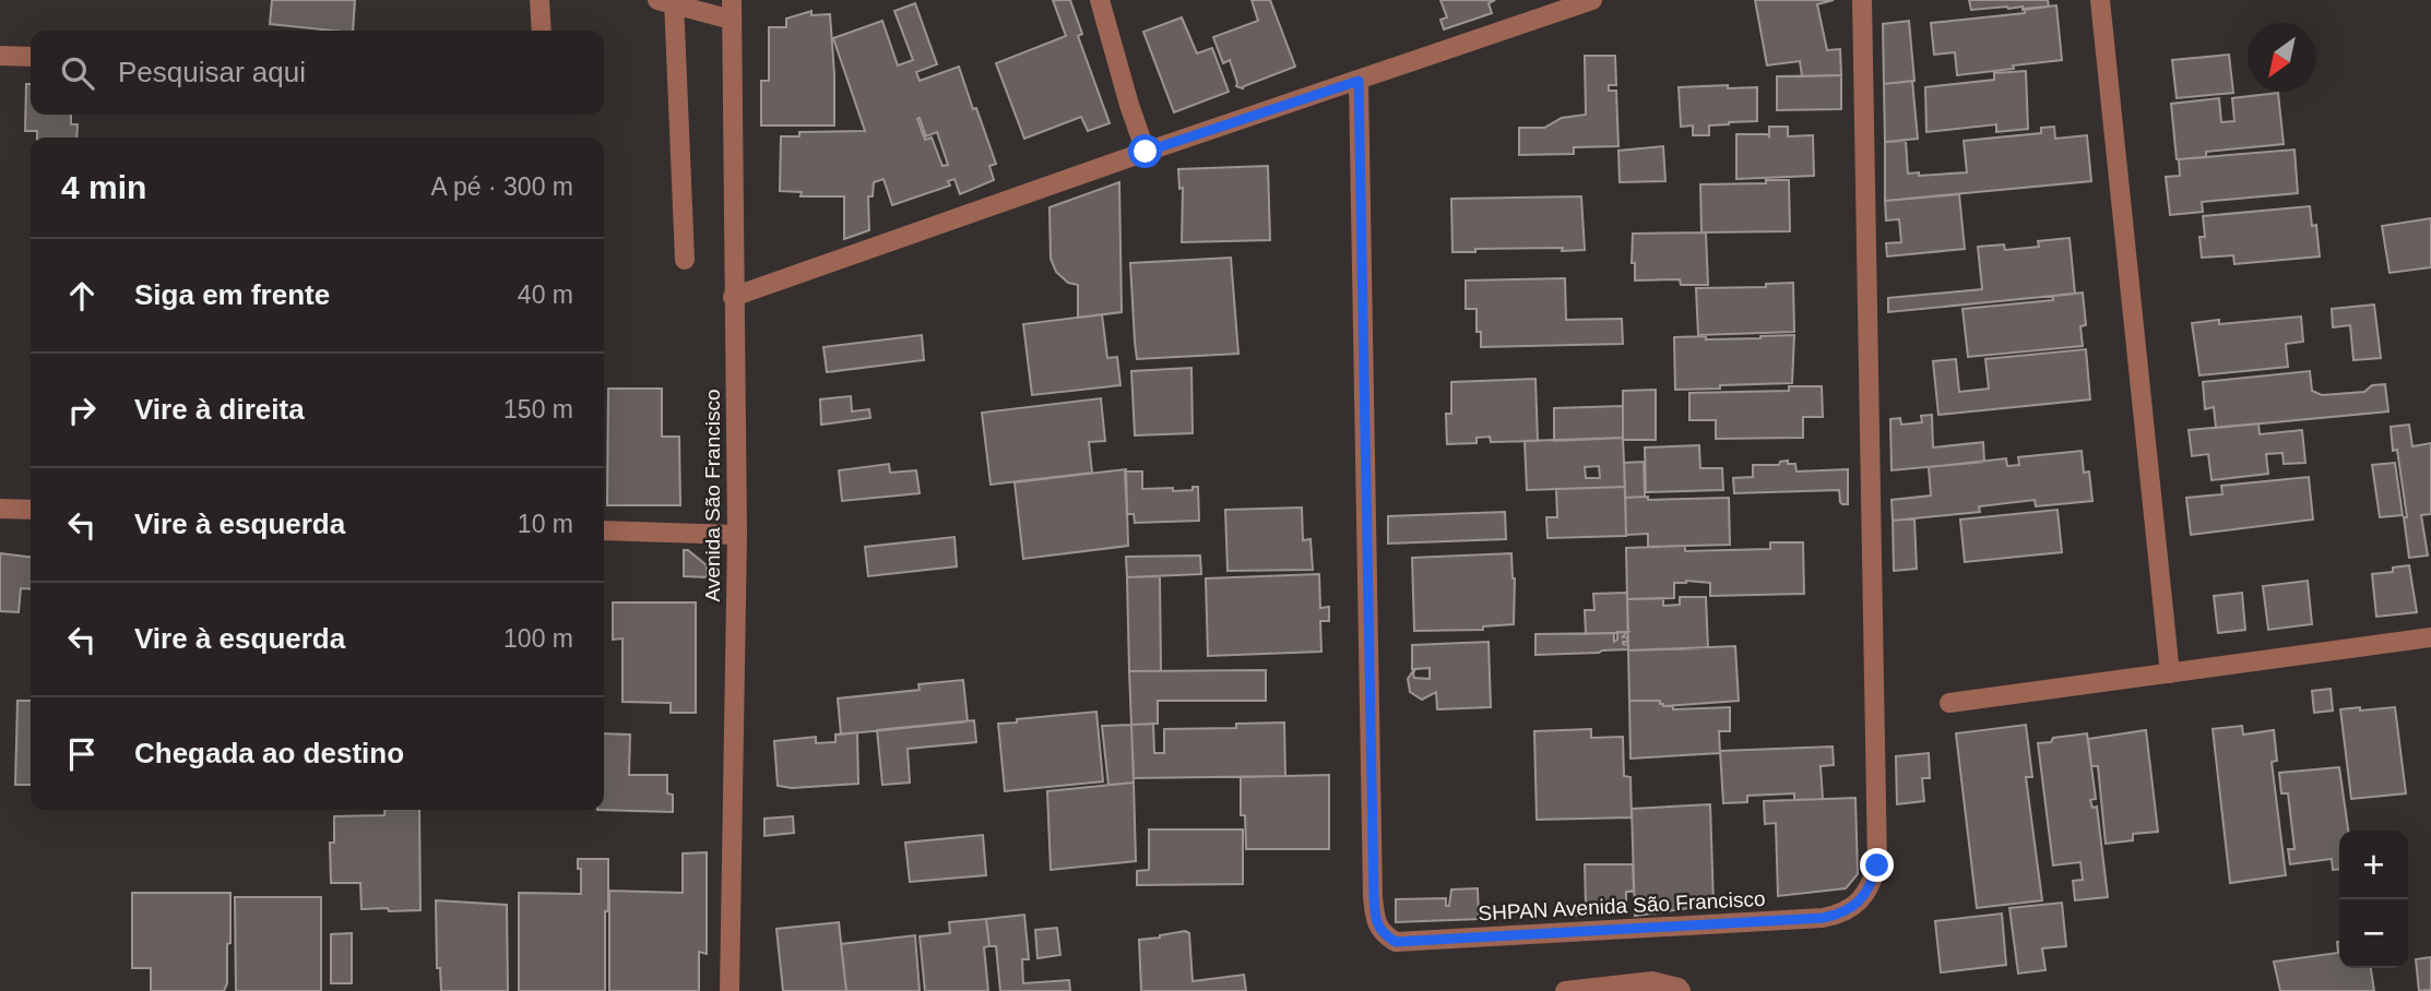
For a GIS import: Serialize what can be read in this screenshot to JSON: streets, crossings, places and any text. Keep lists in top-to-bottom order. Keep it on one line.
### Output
{"streets":{"street":["Avenida São Francisco","SHPAN Avenida São Francisco"]},"north":"bottom left","page":{"search":"Pesquisar aqui","heading":["4 min","A pé · 300 m"],"list":[["Siga em frente","40 m"],["Vire à direita","150 m"],["Vire à esquerda","10 m"],["Vire à esquerda","100 m"],"Chegada ao destino"],"map_buttons":["+","−"]}}
